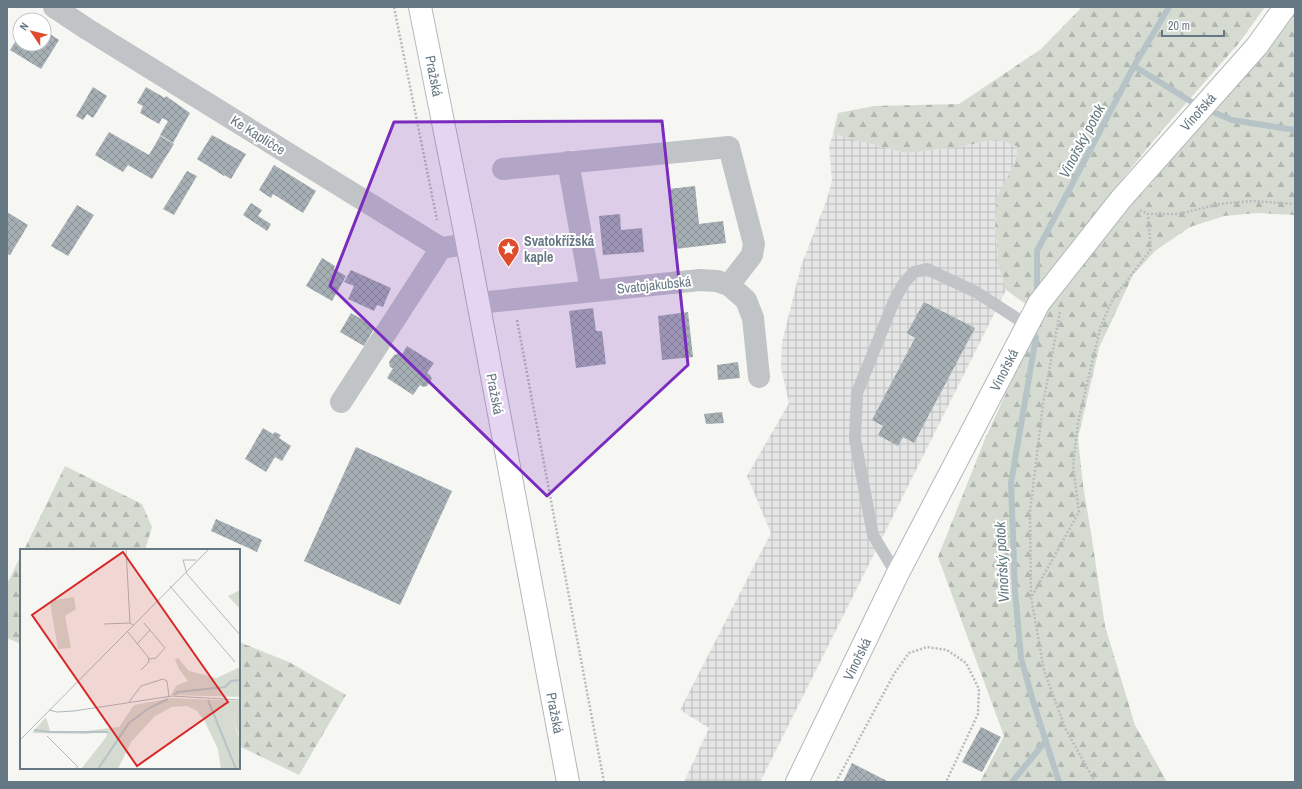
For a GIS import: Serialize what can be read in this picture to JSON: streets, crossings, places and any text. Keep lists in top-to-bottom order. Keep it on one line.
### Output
{"streets":{"street":["Pražská","Vinořská","Ke Kapličce","Svatojakubská"]},"crossings":[["Pražská","Svatojakubská"]],"water":["Vinořský potok"],"places":{"place":["Svatokřížská kaple"]},"scale_bar":"20 m","north":"top left"}
